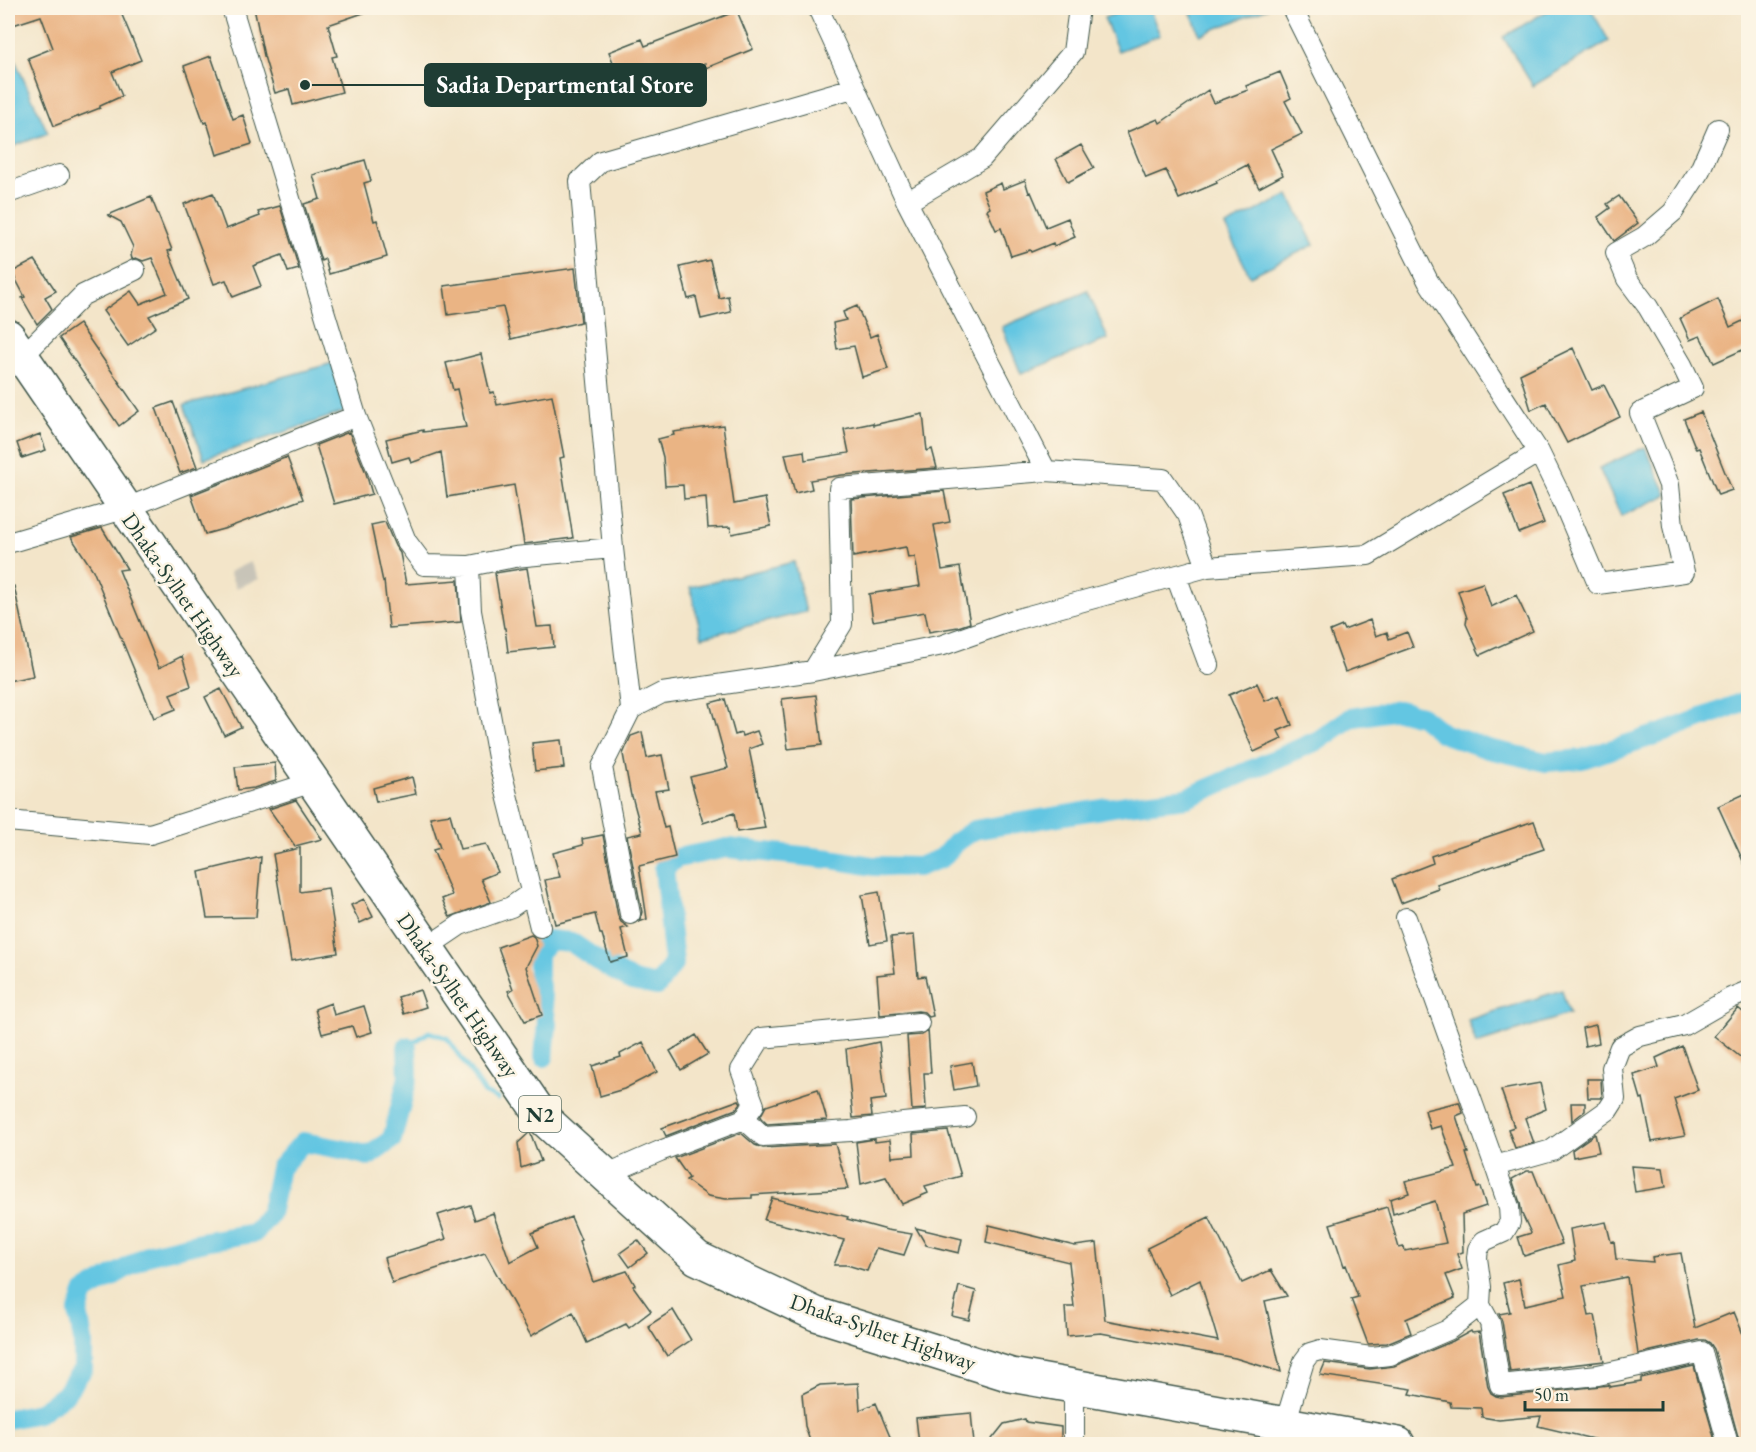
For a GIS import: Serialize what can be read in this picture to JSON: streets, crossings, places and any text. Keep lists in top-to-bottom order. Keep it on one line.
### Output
{"streets":{"highway":["Dhaka-Sylhet Highway","N2"]},"places":["Sadia Departmental Store"],"scale_bar":"50 m"}
